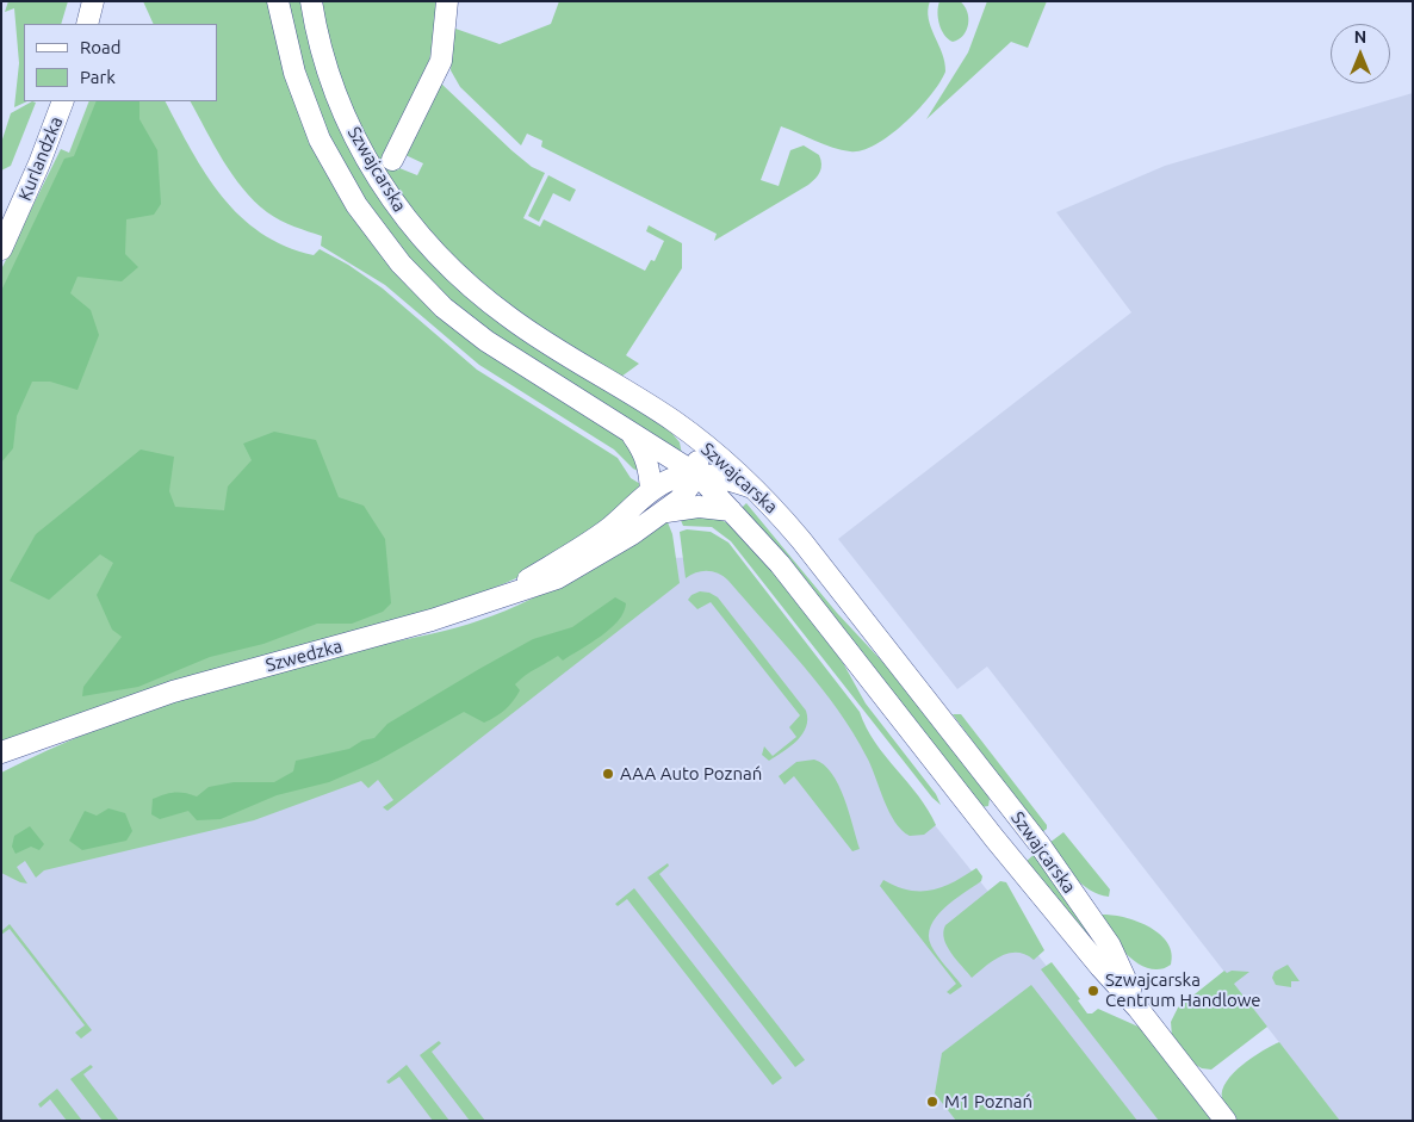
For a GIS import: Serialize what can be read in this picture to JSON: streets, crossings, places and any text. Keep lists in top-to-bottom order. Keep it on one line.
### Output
{"streets":{"street":["Kurlandzka","Szwajcarska","Szwedzka"]},"crossings":[["Szwajcarska","Szwedzka"]],"places":["AAA Auto Poznań","Szwajcarska Centrum Handlowe","M1 Poznań"],"legend":["Road","Park"],"north":"top"}
